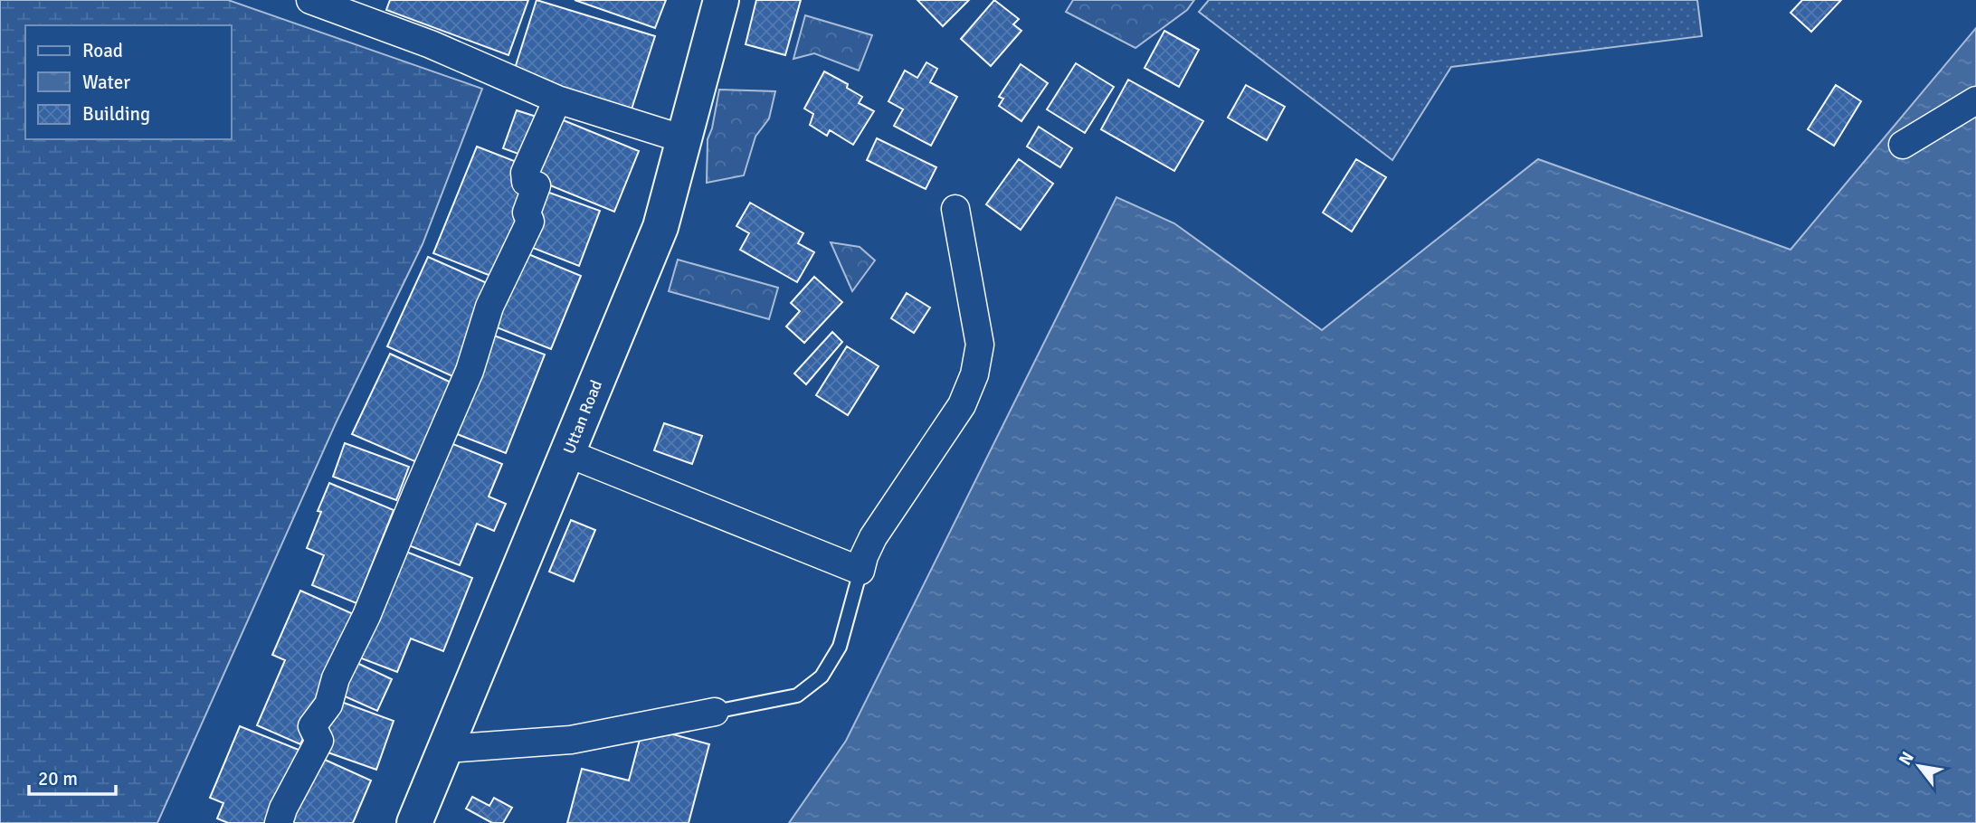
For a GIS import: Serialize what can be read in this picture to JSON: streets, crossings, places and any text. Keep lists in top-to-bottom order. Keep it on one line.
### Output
{"streets":{"main road":["Uttan Road"]},"legend":["Road","Water","Building"],"scale_bar":"20 m","north":"top left"}
